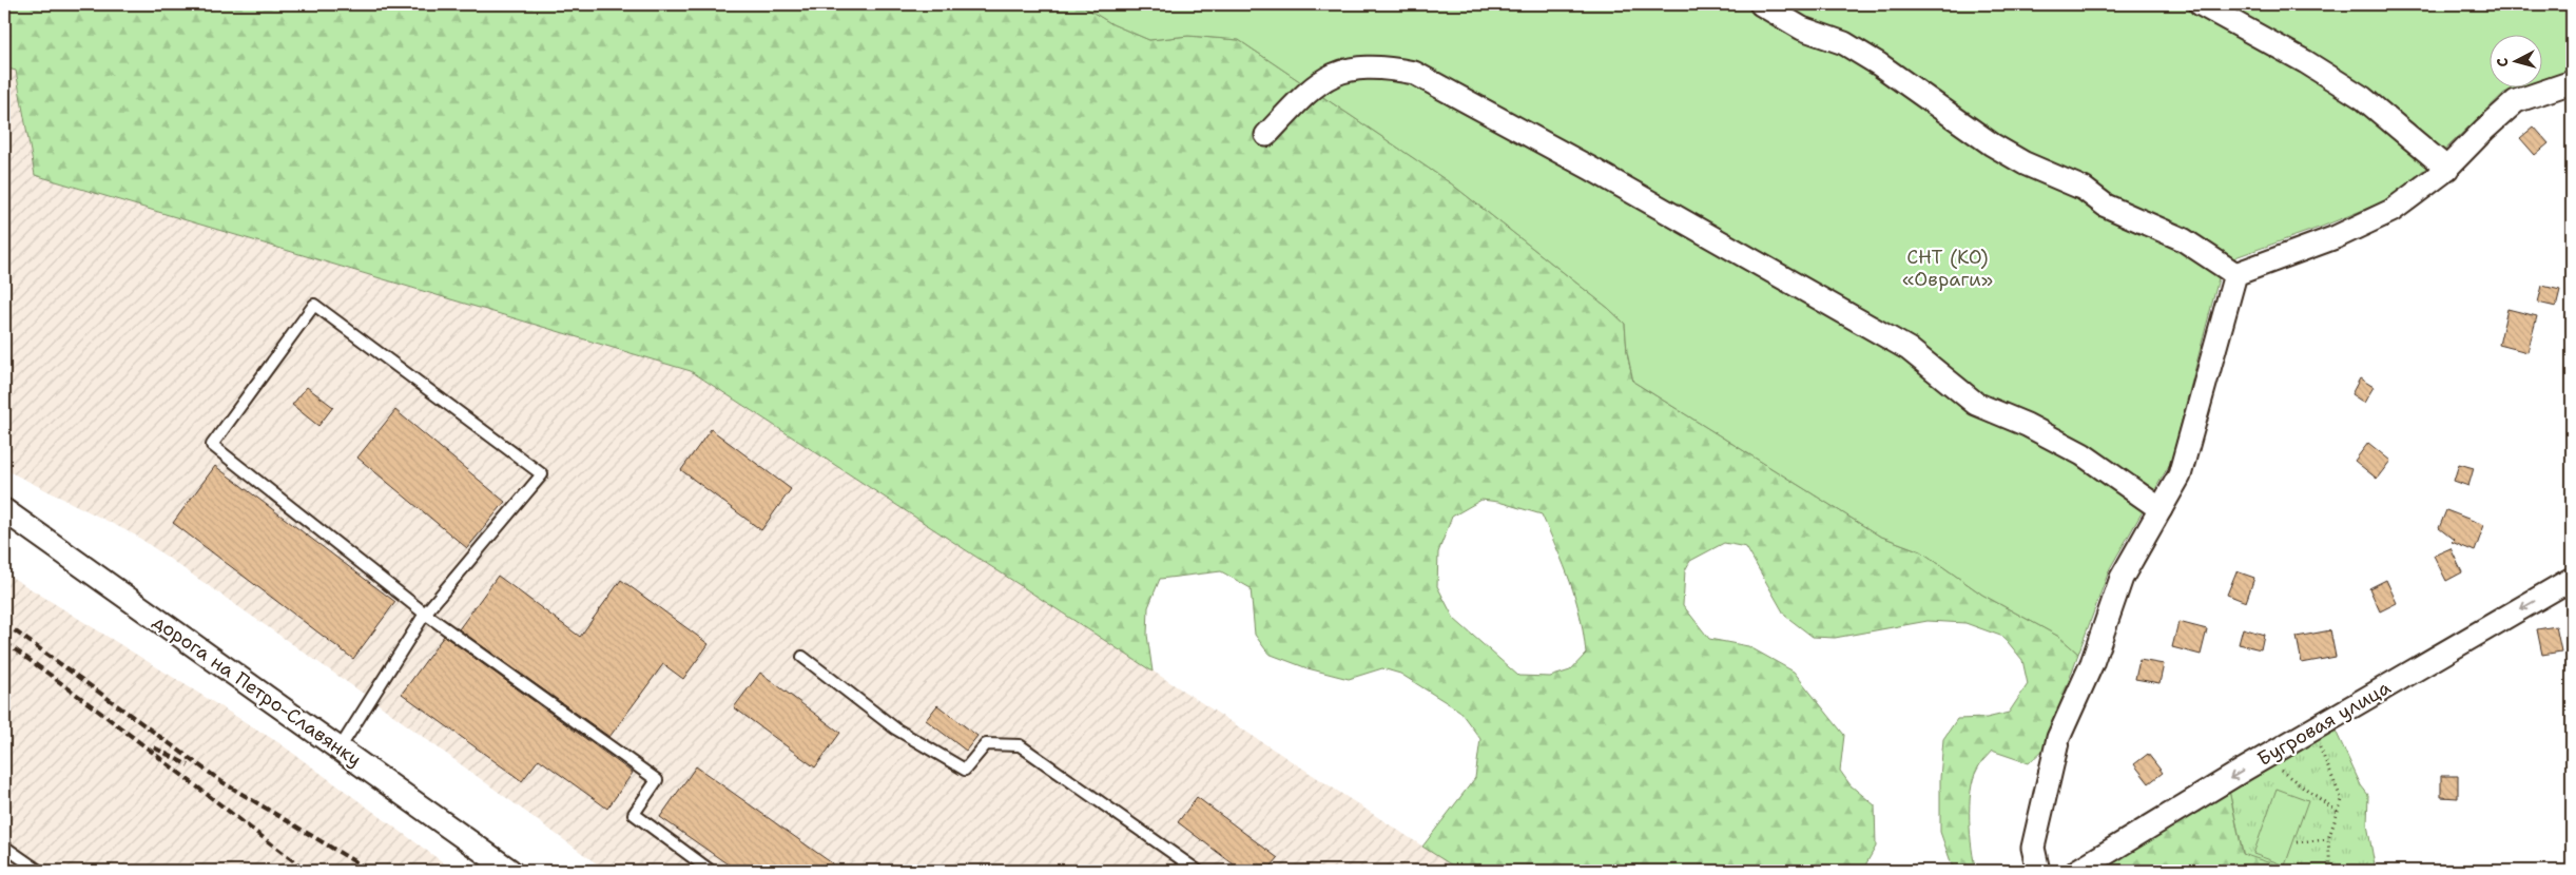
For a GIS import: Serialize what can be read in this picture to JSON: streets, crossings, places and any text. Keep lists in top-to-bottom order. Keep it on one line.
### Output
{"streets":{"street":["дорога на Петро-Славянку","Бугровая улица"]},"one_way":["Бугровая улица"],"parks":["СНТ (КО) «Овраги»"],"north":"left"}
